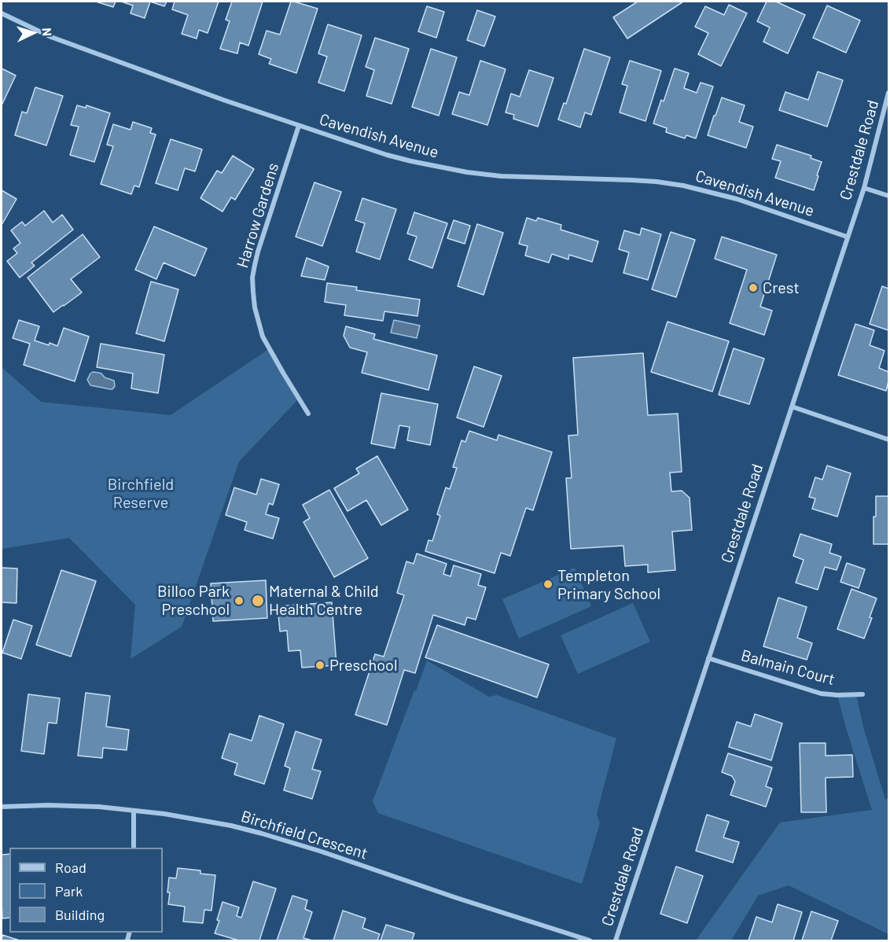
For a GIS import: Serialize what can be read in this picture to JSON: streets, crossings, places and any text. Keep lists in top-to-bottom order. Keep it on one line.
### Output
{"streets":{"street":["Cavendish Avenue","Crestdale Road","Harrow Gardens","Balmain Court","Birchfield Crescent"]},"crossings":[["Cavendish Avenue","Crestdale Road"],["Cavendish Avenue","Harrow Gardens"],["Crestdale Road","Balmain Court"]],"parks":["Birchfield Reserve"],"places":["Crest","Templeton Primary School","Billoo Park Preschool","Maternal & Child Health Centre","Preschool"],"legend":["Road","Park","Building"],"north":"right"}
